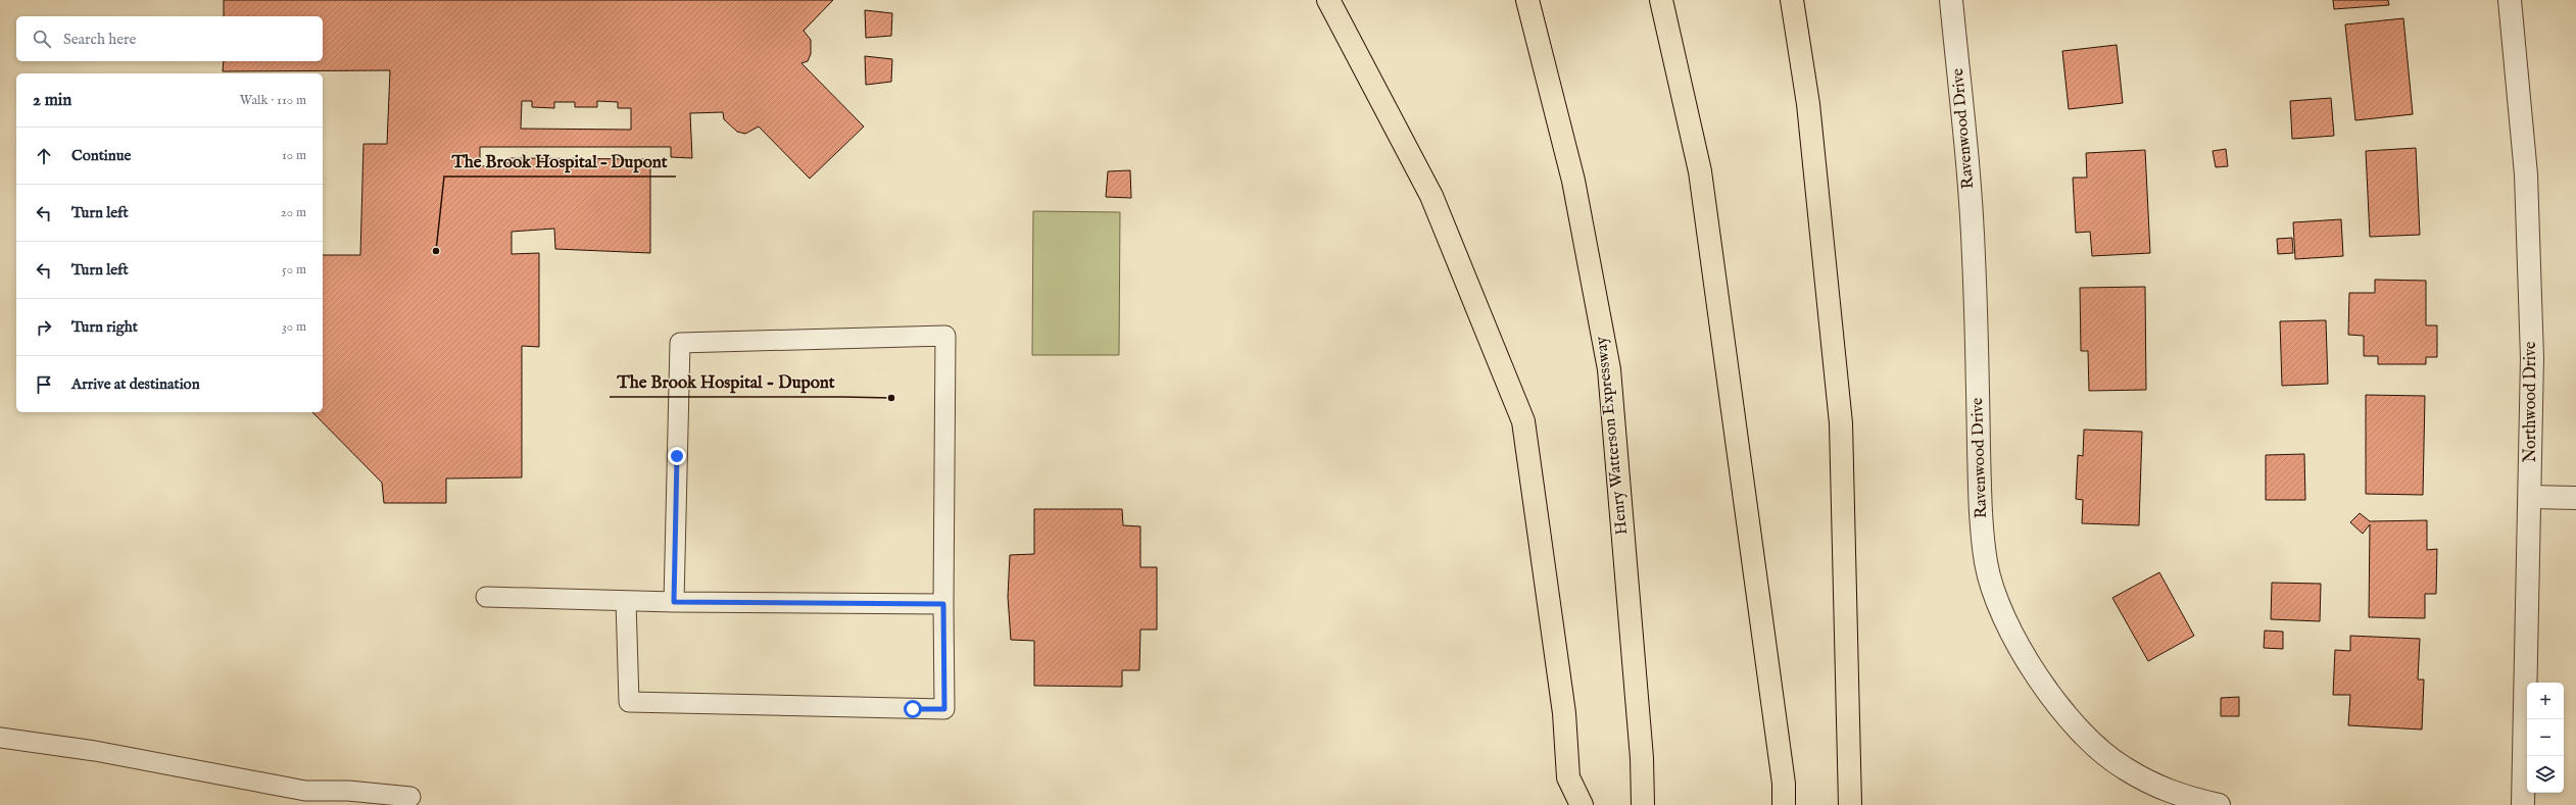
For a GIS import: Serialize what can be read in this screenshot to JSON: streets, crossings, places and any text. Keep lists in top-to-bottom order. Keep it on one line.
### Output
{"streets":{"highway":["Henry Watterson Expressway"],"street":["Ravenwood Drive","Northwood Drive"]},"places":["The Brook Hospital – Dupont","The Brook Hospital - Dupont"],"page":{"search":"Search here","heading":["2 min","Walk · 110 m"],"list":[["Continue","10 m"],["Turn left","20 m"],["Turn left","50 m"],["Turn right","30 m"],"Arrive at destination"],"map_buttons":["+","−"]}}
